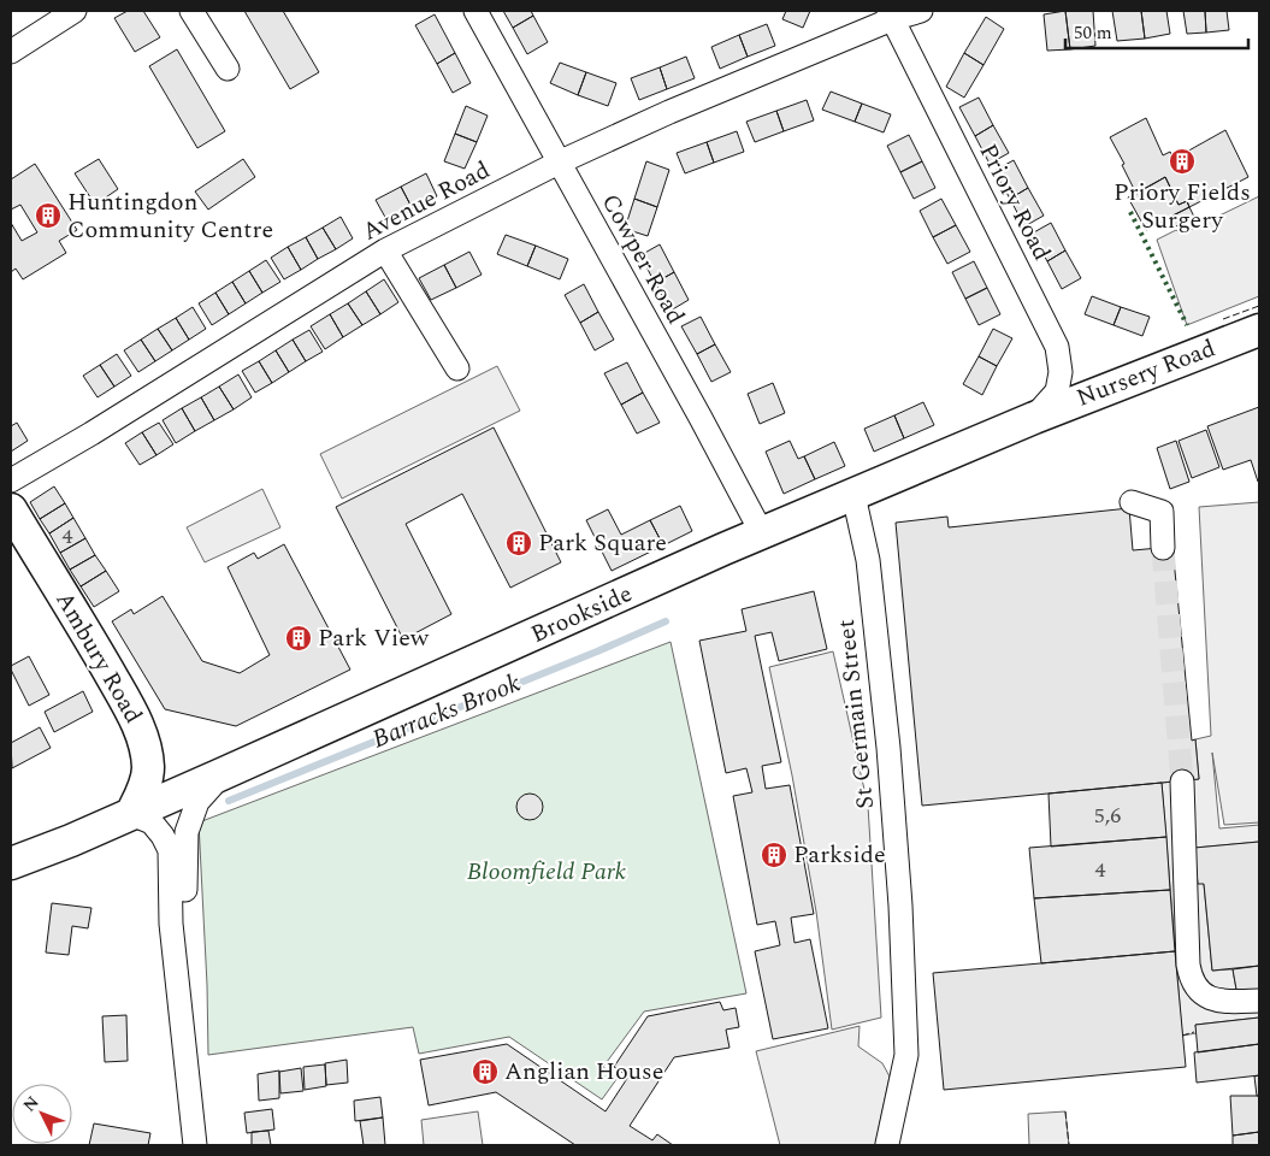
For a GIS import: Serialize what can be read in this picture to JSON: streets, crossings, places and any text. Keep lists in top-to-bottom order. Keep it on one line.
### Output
{"streets":{"main road":["Nursery Road","Brookside","Ambury Road"],"street":["Avenue Road","Priory Road","Cowper Road","St Germain Street"]},"crossings":[["Avenue Road","Priory Road"],["Avenue Road","Cowper Road"],["Priory Road","Nursery Road"],["Priory Road","Brookside"],["Cowper Road","Brookside"],["Nursery Road","Brookside"],["Brookside","Ambury Road"],["Brookside","St Germain Street"]],"water":["Barracks Brook"],"parks":["Bloomfield Park"],"places":{"building":["Priory Fields Surgery","Huntingdon Community Centre","Park Square","Park View","Parkside","Anglian House"]},"house_numbers":["4","5,6","4"],"scale_bar":"50 m","north":"top left"}
